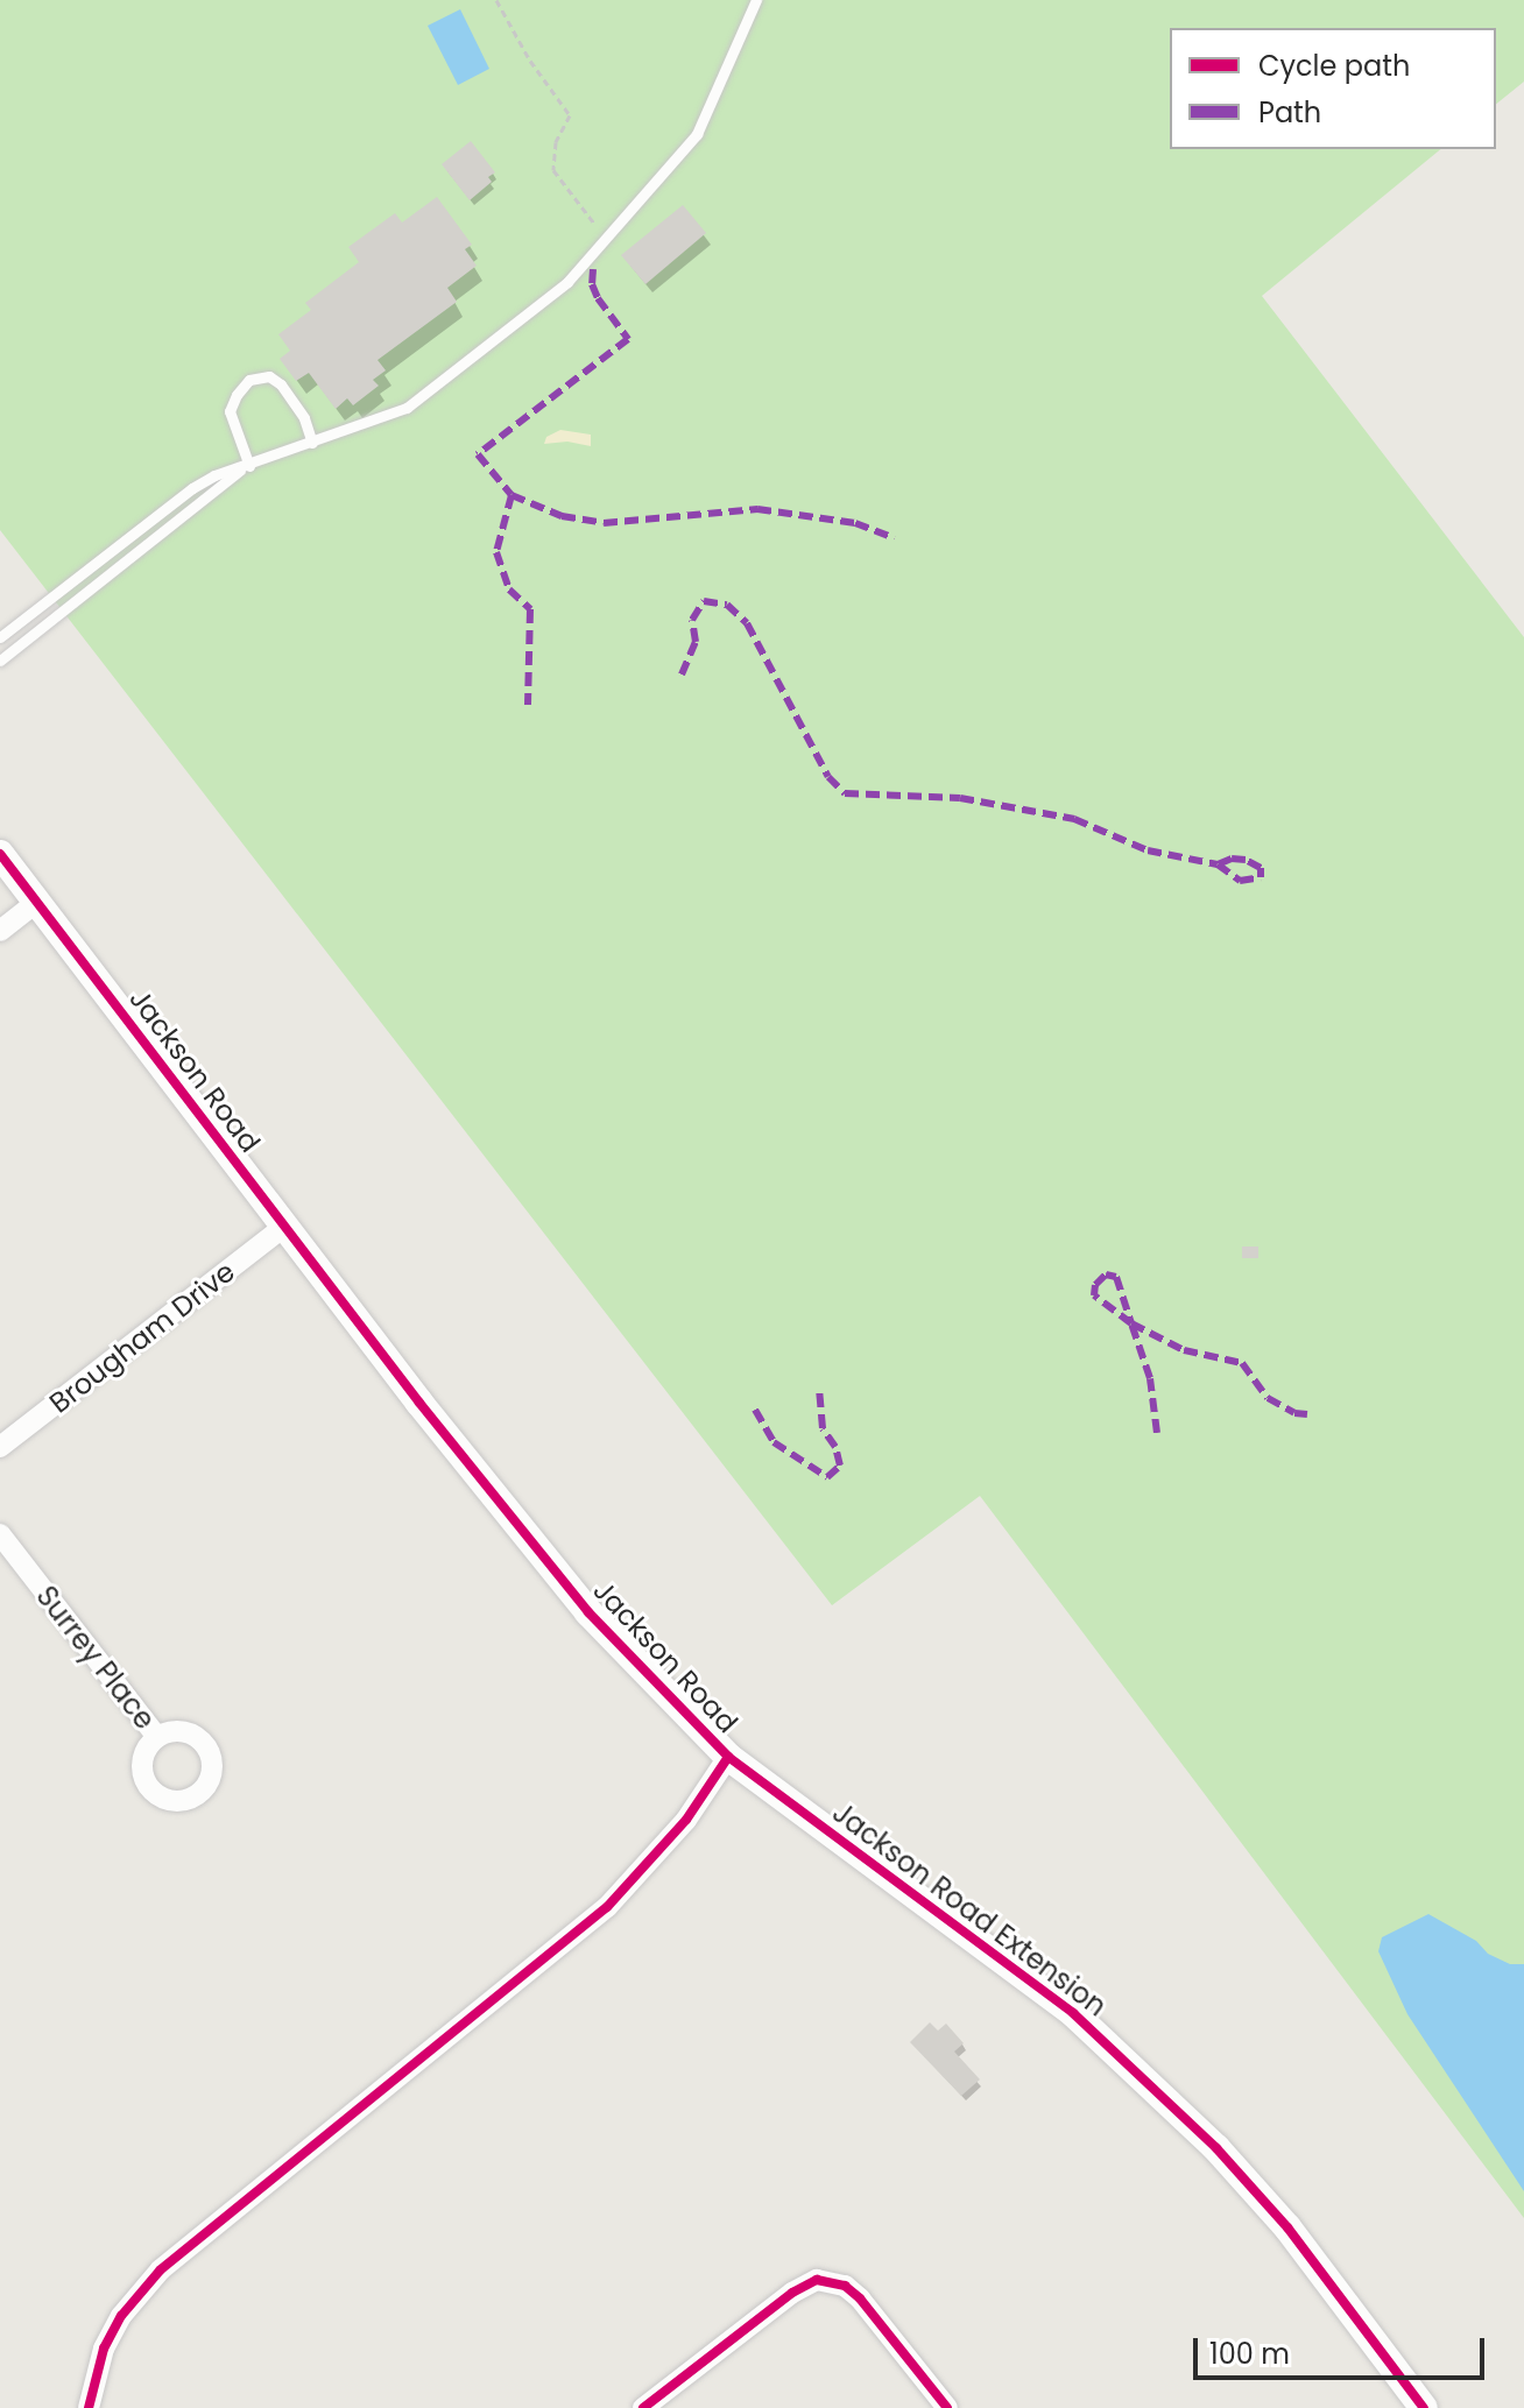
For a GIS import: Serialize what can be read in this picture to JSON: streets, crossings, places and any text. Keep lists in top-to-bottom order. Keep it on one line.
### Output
{"streets":{"street":["Jackson Road","Brougham Drive","Surrey Place","Jackson Road Extension"]},"crossings":[["Jackson Road","Brougham Drive"],["Jackson Road","Jackson Road Extension"]],"legend":["Cycle path","Path"],"scale_bar":"100 m"}
